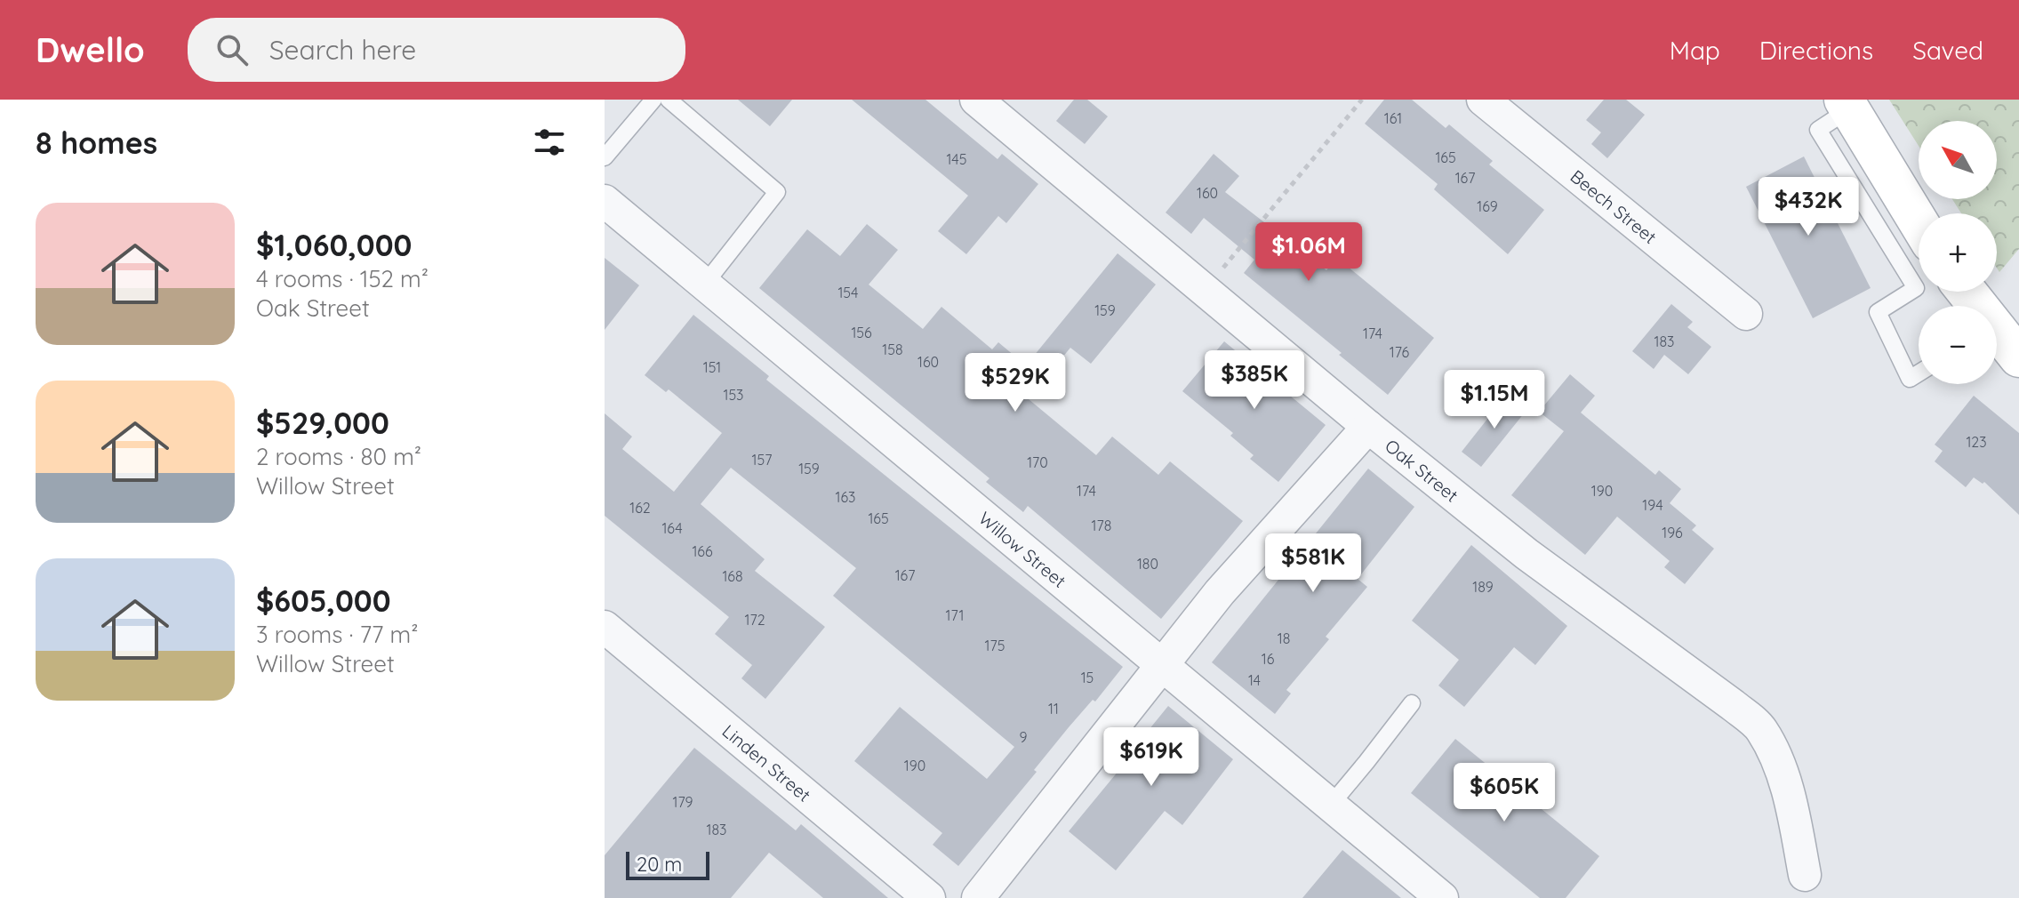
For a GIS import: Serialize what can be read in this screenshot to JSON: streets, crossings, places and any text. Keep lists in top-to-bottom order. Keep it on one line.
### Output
{"streets":{"street":["Beech Street","Oak Street","Willow Street","Linden Street"]},"house_numbers":["161","165","145","167","160","169","154","159","156","174","183","158","176","160","151","153","123","157","170","159","174","190","163","194","162","165","178","164","196","166","180","167","168","189","171","172","18","175","16","15","14","11","9","190","179","183"],"scale_bar":"20 m","north":"top left","page":{"header":"Dwello","search":"Search here","nav":["Map","Directions","Saved"],"heading":"8 homes","map_buttons":["+","−"],"price":["$432K","$1.06M","$385K","$529K","$1.15M","$581K","$619K","$605K"],"list":[{"name":"$1,060,000","note":"4 rooms · 152 m² · Oak Street"},{"name":"$529,000","note":"2 rooms · 80 m² · Willow Street"},{"name":"$605,000","note":"3 rooms · 77 m² · Willow Street"}],"scale":"20 m"}}
